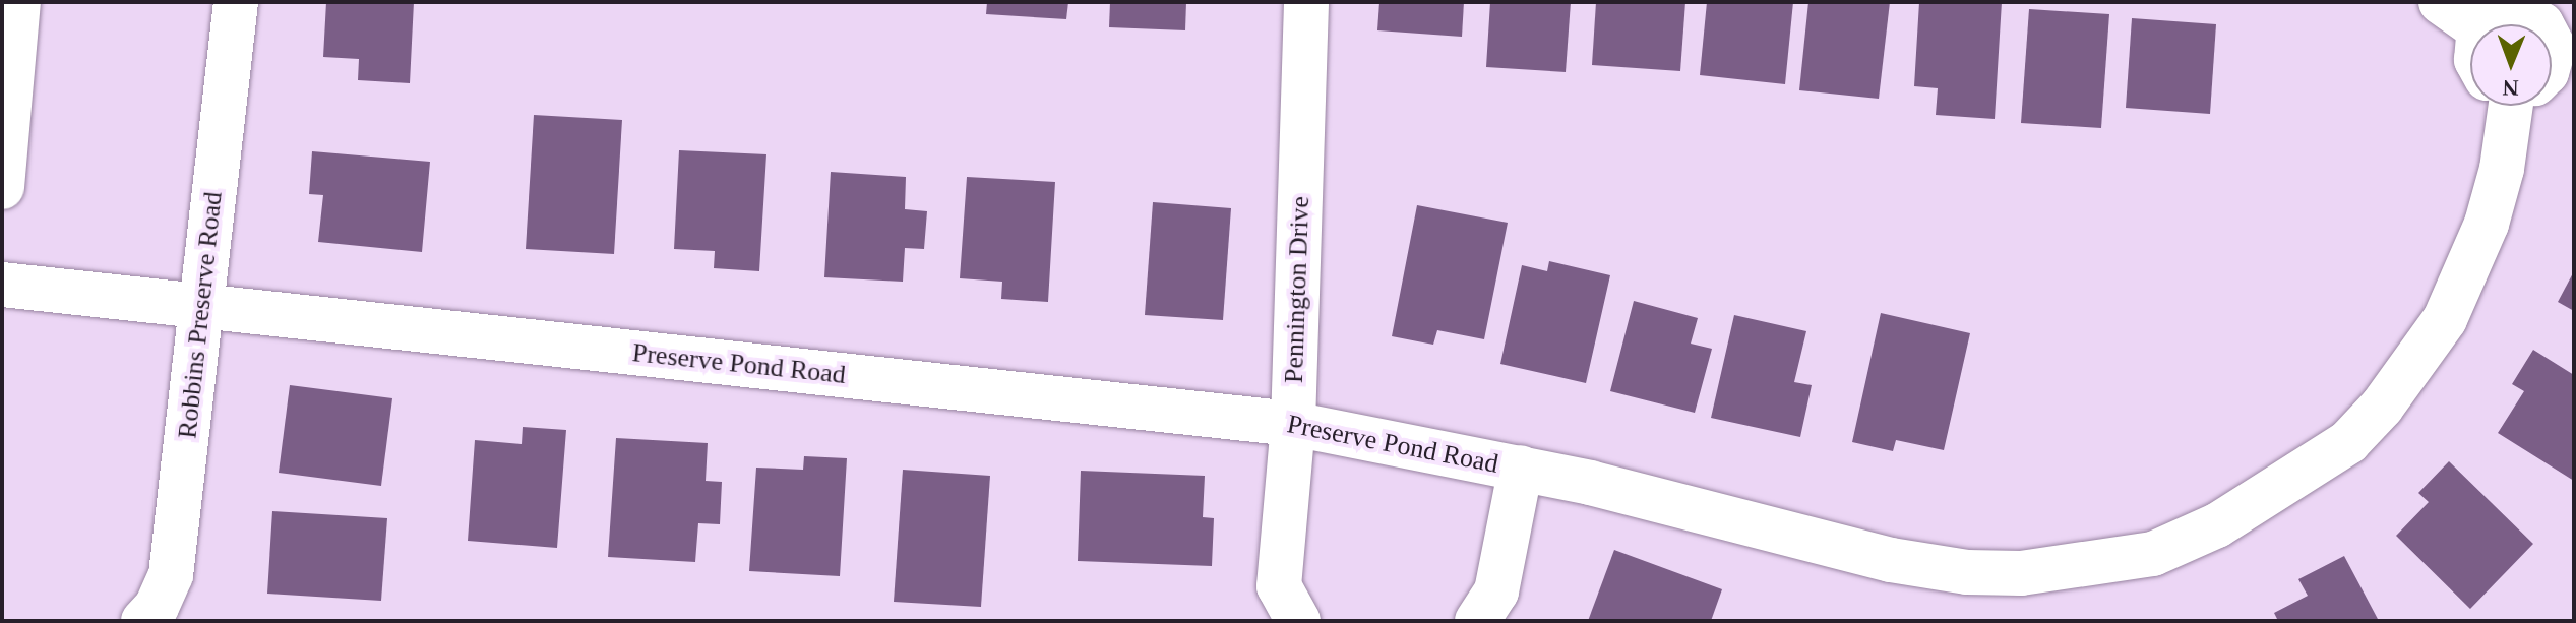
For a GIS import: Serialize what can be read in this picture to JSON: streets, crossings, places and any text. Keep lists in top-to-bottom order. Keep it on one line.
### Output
{"streets":{"street":["Pennington Drive","Robbins Preserve Road","Preserve Pond Road"]},"crossings":[["Pennington Drive","Preserve Pond Road"],["Robbins Preserve Road","Preserve Pond Road"]],"north":"bottom"}
